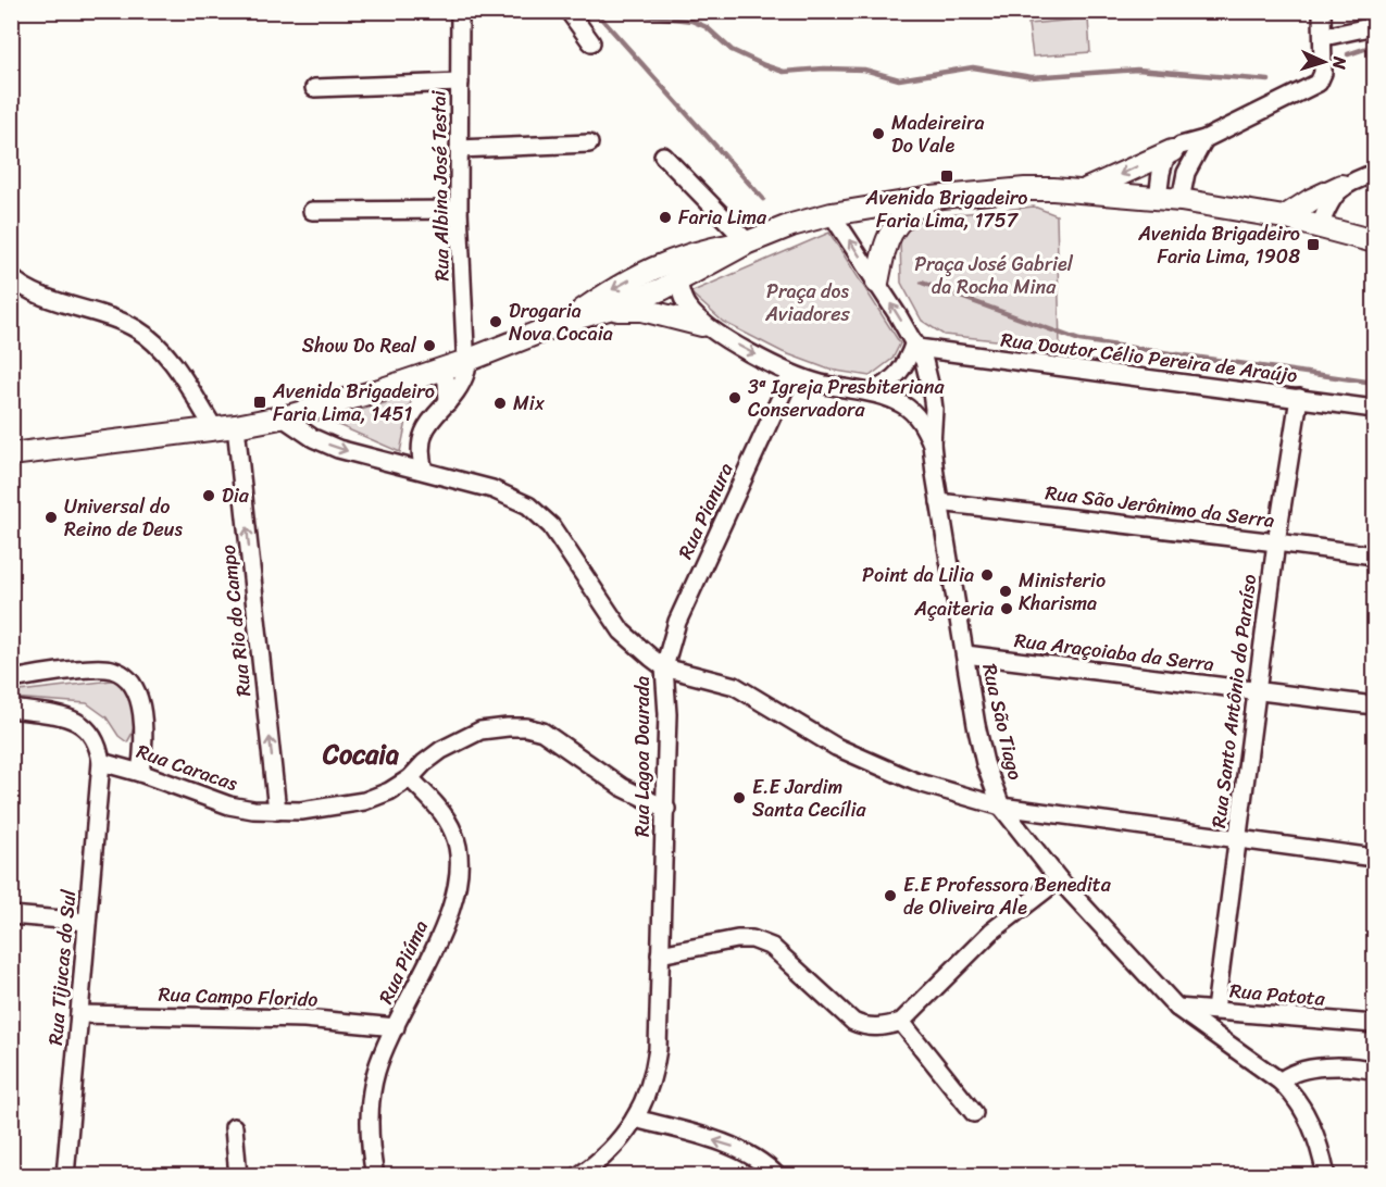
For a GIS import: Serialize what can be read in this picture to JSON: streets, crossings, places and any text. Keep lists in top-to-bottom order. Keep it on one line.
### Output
{"streets":{"street":["Rua Albina José Testai","Rua Doutor Célio Pereira de Araújo","Rua São Jerônimo da Serra","Rua Pianura","Rua Rio do Campo","Rua Araçoiaba da Serra","Rua Santo Antônio do Paraíso","Rua São Tiago","Rua Lagoa Dourada","Rua Caracas","Rua Piúma","Rua Tijucas do Sul","Rua Patota","Rua Campo Florido"]},"crossings":[["Rua Doutor Célio Pereira de Araújo","Rua Santo Antônio do Paraíso"],["Rua Doutor Célio Pereira de Araújo","Rua São Tiago"],["Rua São Jerônimo da Serra","Rua Santo Antônio do Paraíso"],["Rua São Jerônimo da Serra","Rua São Tiago"],["Rua Pianura","Rua Lagoa Dourada"],["Rua Rio do Campo","Rua Caracas"],["Rua Araçoiaba da Serra","Rua Santo Antônio do Paraíso"],["Rua Araçoiaba da Serra","Rua São Tiago"],["Rua Santo Antônio do Paraíso","Rua Patota"],["Rua São Tiago","Rua Patota"],["Rua Lagoa Dourada","Rua Caracas"],["Rua Caracas","Rua Piúma"],["Rua Caracas","Rua Tijucas do Sul"],["Rua Piúma","Rua Campo Florido"],["Rua Tijucas do Sul","Rua Campo Florido"]],"one_way":["Rua Rio do Campo"],"districts":["Cocaia"],"parks":["Praça José Gabriel da Rocha Mina","Praça dos Aviadores"],"places":{"other":["Madeireira Do Vale","Faria Lima","Drogaria Nova Cocaia","Show Do Real","3ª Igreja Presbiteriana Conservadora","Mix","Dia","Universal do Reino de Deus","Point da Lilia","Ministerio Kharisma","Açaiteria","E.E Jardim Santa Cecília","E.E Professora Benedita de Oliveira Ale"],"transit":["Avenida Brigadeiro Faria Lima, 1757","Avenida Brigadeiro Faria Lima, 1908","Avenida Brigadeiro Faria Lima, 1451"]},"north":"right"}
